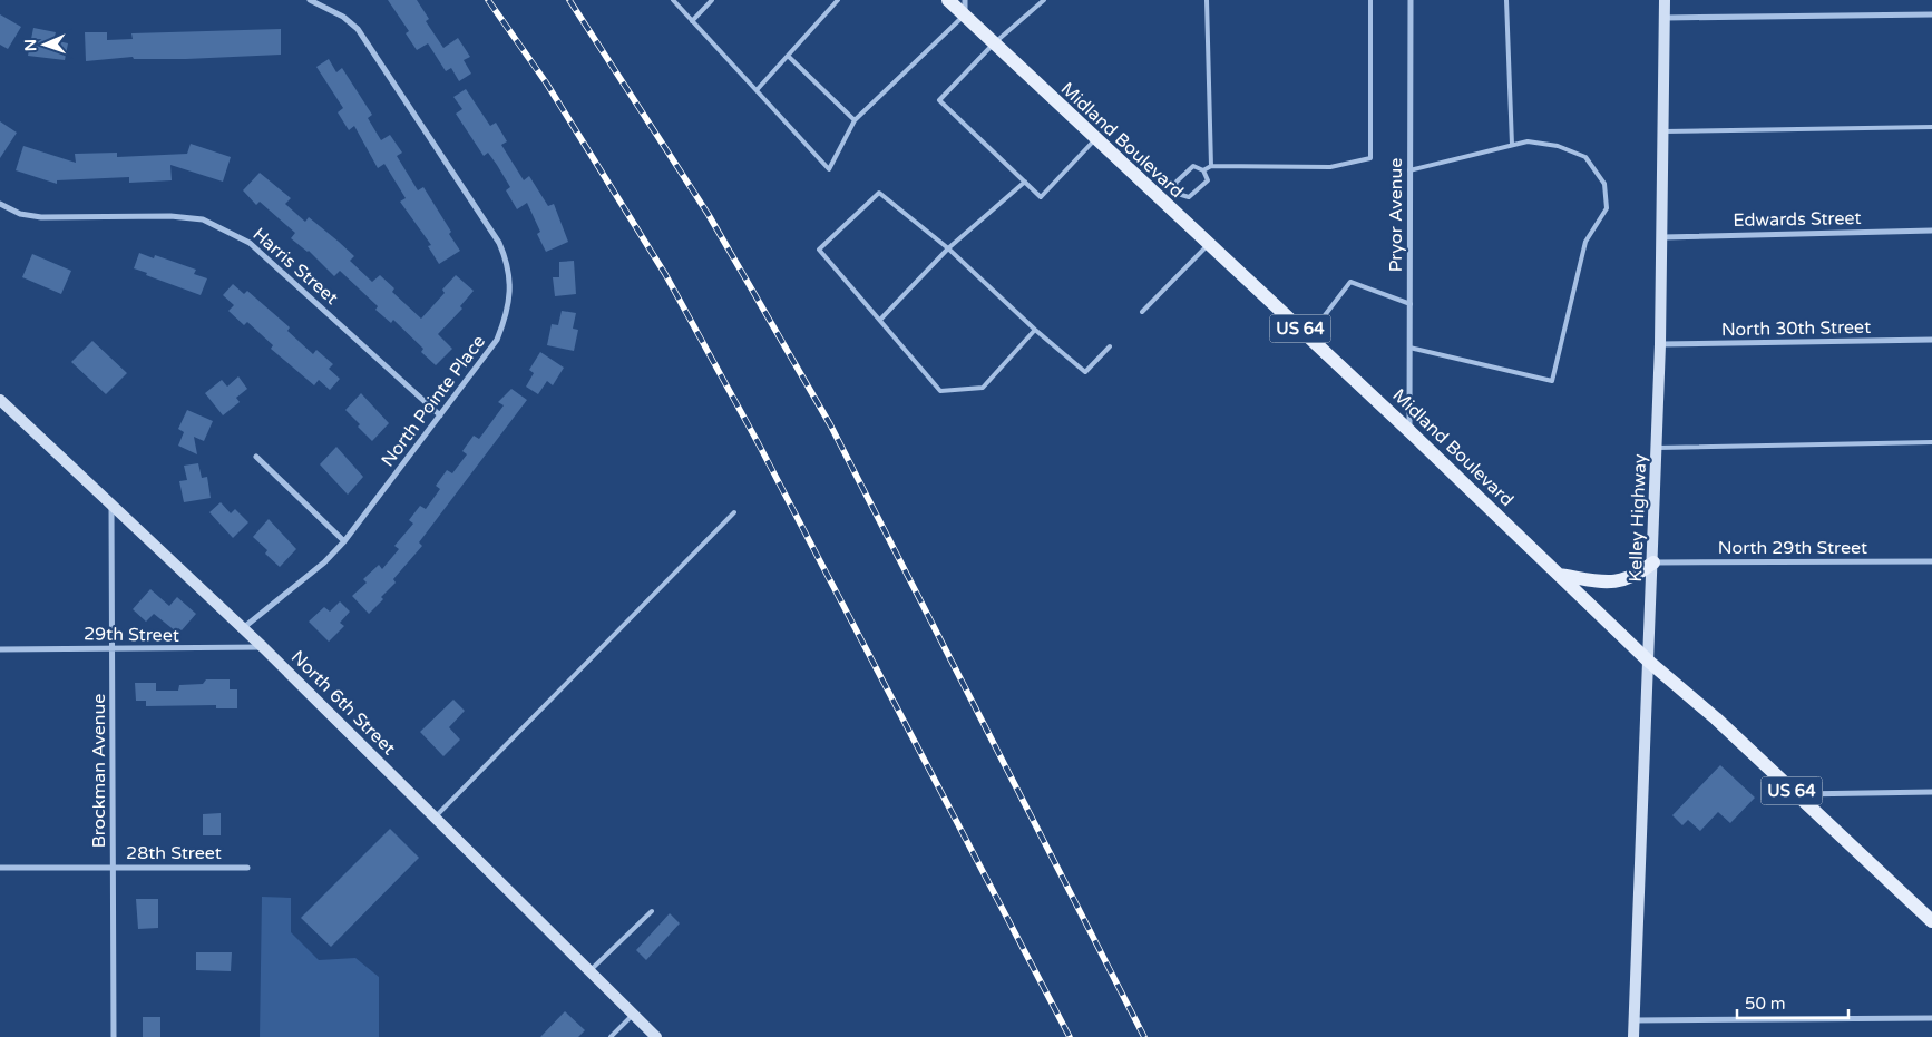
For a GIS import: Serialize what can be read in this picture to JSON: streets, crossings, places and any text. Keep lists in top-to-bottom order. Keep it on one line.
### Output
{"streets":{"main road":["Midland Boulevard","US 64"],"street":["Pryor Avenue","Edwards Street","Harris Street","North 30th Street","North Pointe Place","Kelley Highway","North 29th Street","29th Street","North 6th Street","Brockman Avenue","28th Street"]},"crossings":[["Midland Boulevard","Pryor Avenue"],["Midland Boulevard","Kelley Highway"],["Edwards Street","Kelley Highway"],["Harris Street","North Pointe Place"],["North 30th Street","Kelley Highway"],["North Pointe Place","North 6th Street"],["Kelley Highway","North 29th Street"],["29th Street","North 6th Street"],["29th Street","Brockman Avenue"],["North 6th Street","Brockman Avenue"],["Brockman Avenue","28th Street"]],"scale_bar":"50 m","north":"left"}
